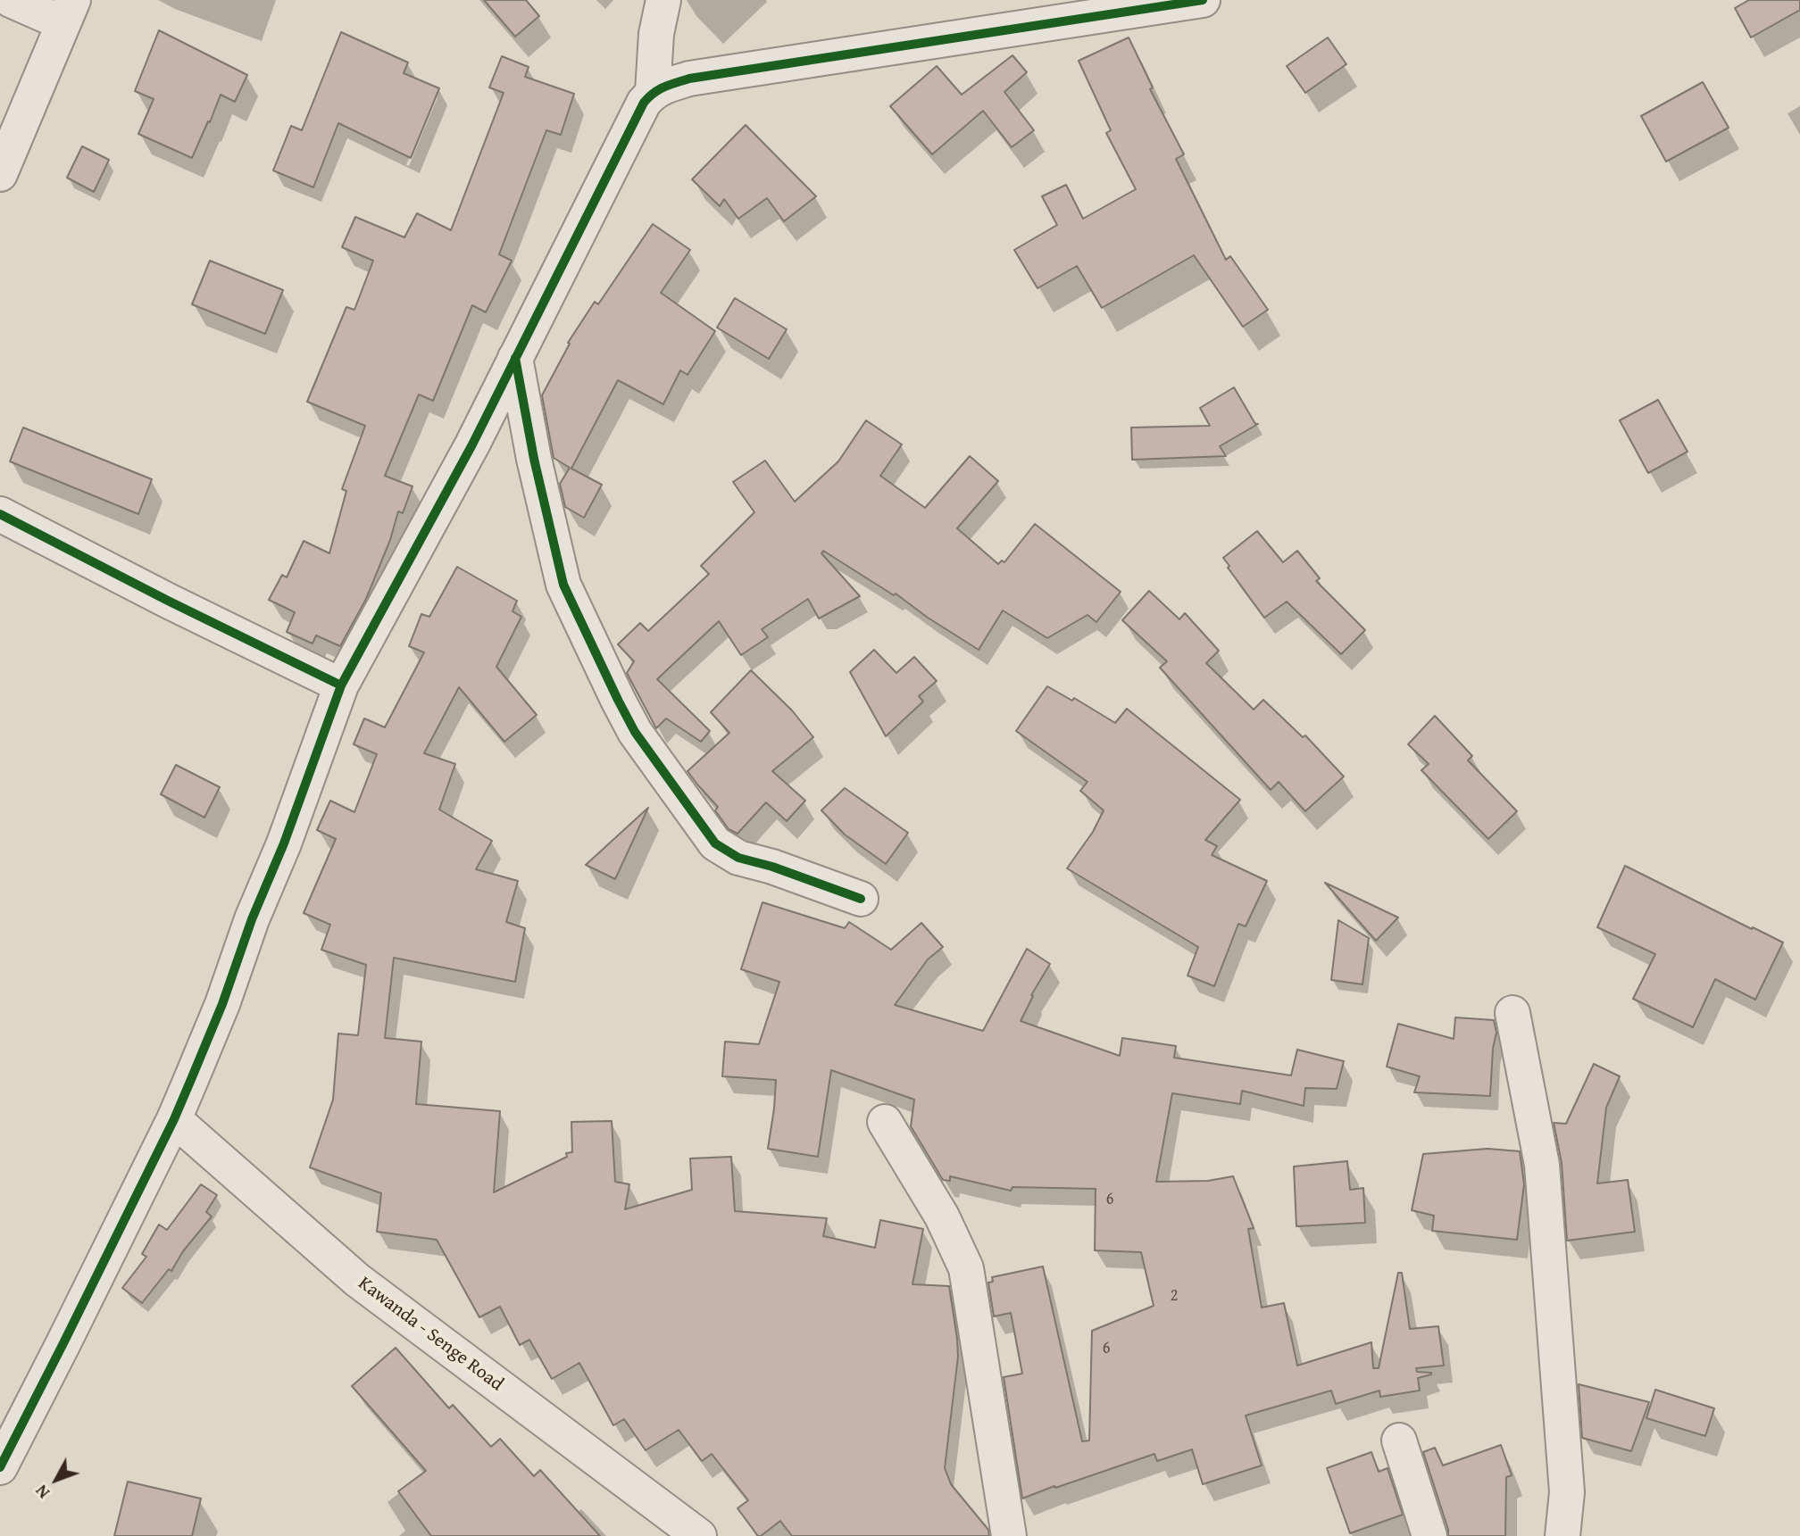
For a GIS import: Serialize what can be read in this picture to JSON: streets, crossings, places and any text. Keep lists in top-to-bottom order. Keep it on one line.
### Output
{"streets":{"street":["Kawanda - Senge Road"]},"house_numbers":["6","2","6"],"north":"bottom left"}
